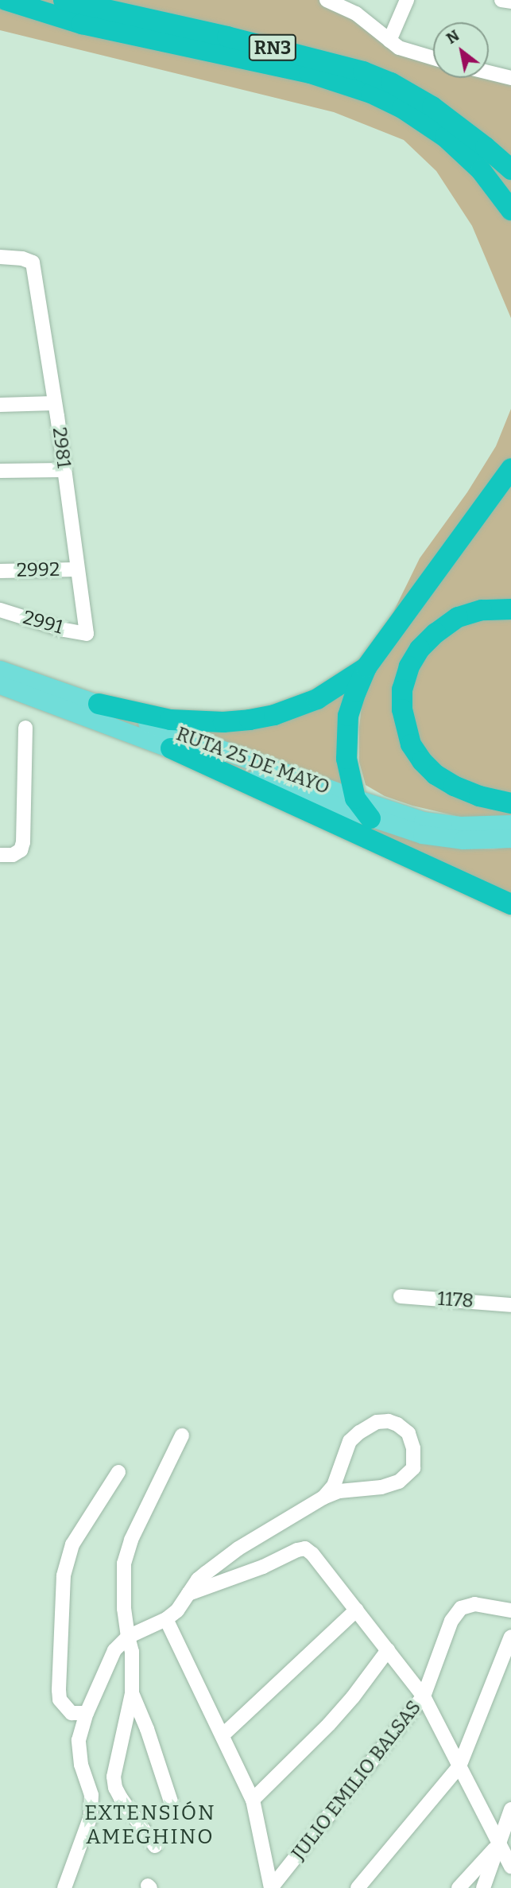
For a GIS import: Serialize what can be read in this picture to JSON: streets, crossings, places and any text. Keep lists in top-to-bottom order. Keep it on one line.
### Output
{"streets":{"highway":["RN3"],"main road":["RUTA 25 DE MAYO"],"street":["2981","2992","2991","1178","JULIO EMILIO BALSAS"]},"crossings":[["2981","2992"],["2981","2991"]],"districts":["EXTENSIÓN AMEGHINO"],"north":"top left"}
